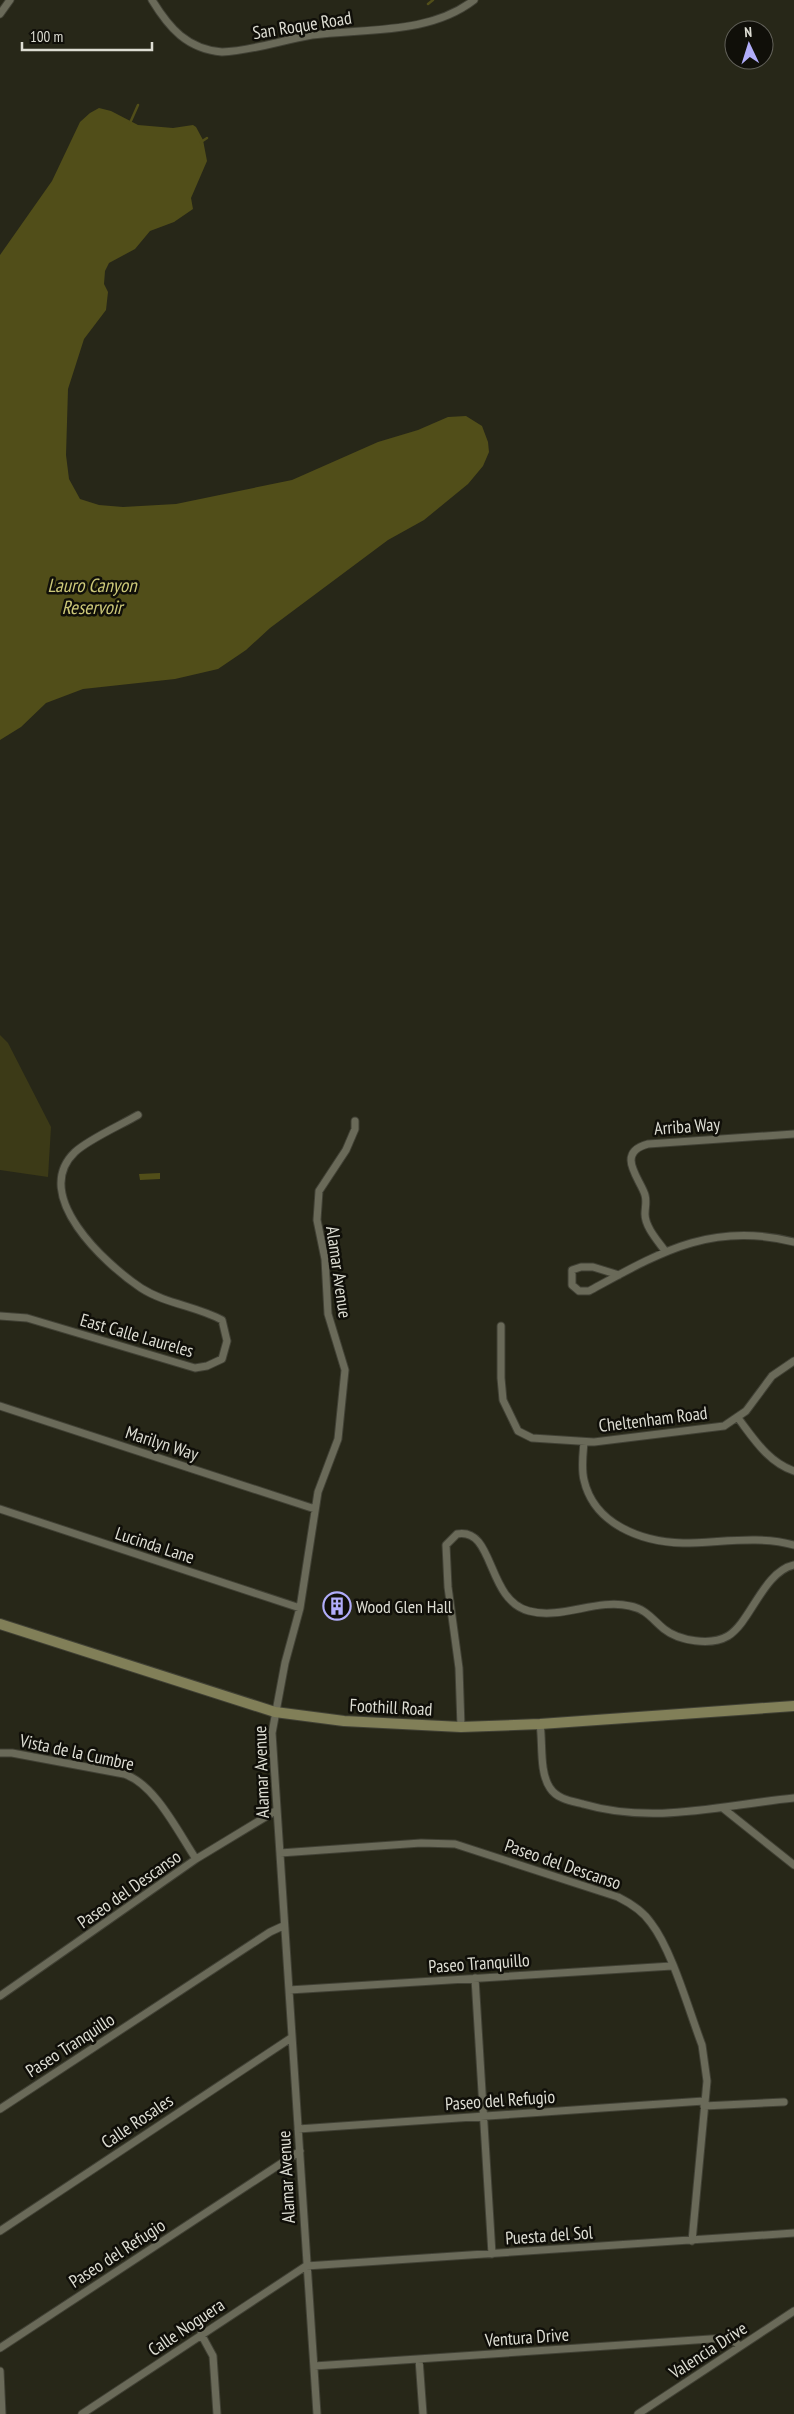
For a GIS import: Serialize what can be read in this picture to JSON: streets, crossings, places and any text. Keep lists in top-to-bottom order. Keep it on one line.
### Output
{"streets":{"main road":["Foothill Road"],"street":["San Roque Road","Arriba Way","Alamar Avenue","East Calle Laureles","Cheltenham Road","Marilyn Way","Lucinda Lane","Vista de la Cumbre","Paseo del Descanso","Paseo Tranquillo","Paseo del Refugio","Calle Rosales","Puesta del Sol","Calle Noguera","Ventura Drive","Valencia Drive"]},"crossings":[["Alamar Avenue","Marilyn Way"],["Alamar Avenue","Lucinda Lane"],["Alamar Avenue","Foothill Road"],["Alamar Avenue","Paseo del Descanso"],["Alamar Avenue","Paseo Tranquillo"],["Alamar Avenue","Paseo del Refugio"],["Alamar Avenue","Calle Rosales"],["Alamar Avenue","Puesta del Sol"],["Alamar Avenue","Calle Noguera"],["Alamar Avenue","Ventura Drive"],["Vista de la Cumbre","Paseo del Descanso"],["Paseo del Descanso","Paseo Tranquillo"],["Paseo del Descanso","Paseo del Refugio"],["Paseo del Descanso","Puesta del Sol"],["Puesta del Sol","Calle Noguera"],["Ventura Drive","Valencia Drive"]],"water":["Lauro Canyon Reservoir"],"places":{"building":["Wood Glen Hall"]},"scale_bar":"100 m","north":"top"}
